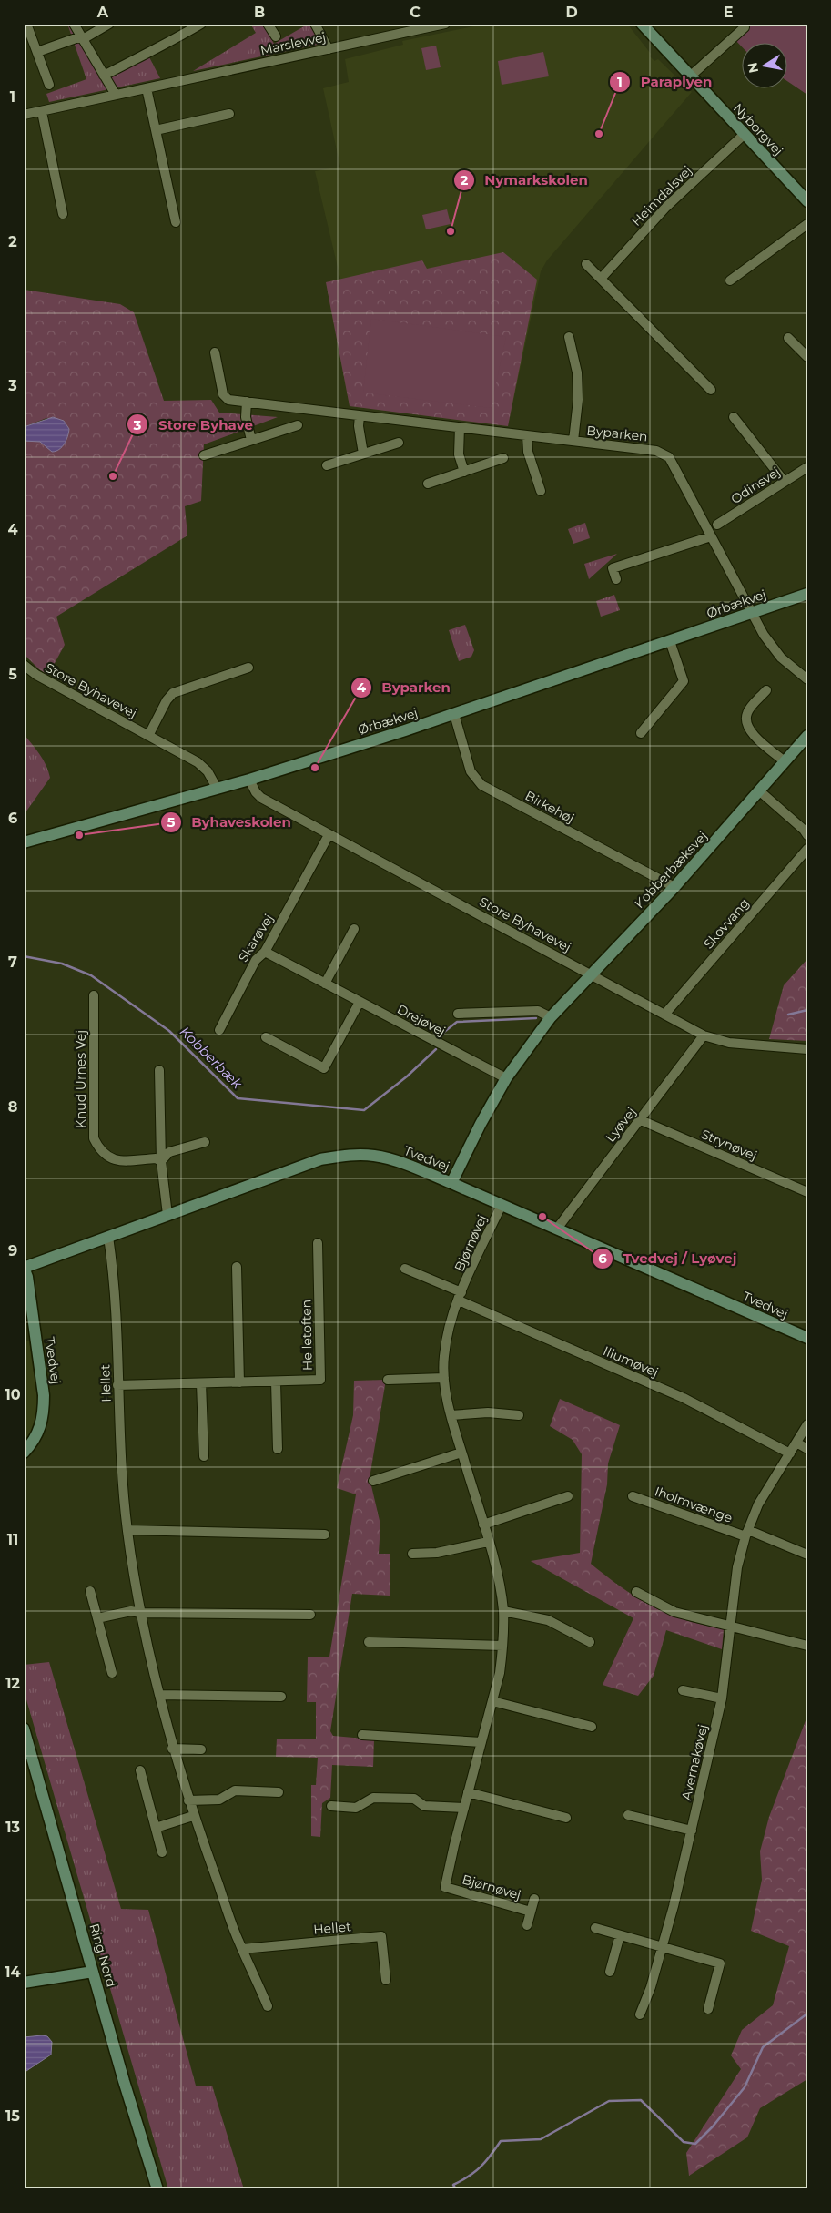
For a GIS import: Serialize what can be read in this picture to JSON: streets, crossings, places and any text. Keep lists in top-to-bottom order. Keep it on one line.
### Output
{"streets":{"street":["Marslevvej","Nyborgvej","Heimdalsvej","Byparken","Odinsvej","Ørbækvej","Store Byhavevej","Birkehøj","Kobberbæksvej","Skovvang","Skarøvej","Drejøvej","Knud Urnes Vej","Lyøvej","Strynøvej","Tvedvej","Bjørnøvej","Helletoften","Illumøvej","Hellet","Iholmvænge","Avernakøvej","Ring Nord"]},"crossings":[["Nyborgvej","Heimdalsvej"],["Byparken","Ørbækvej"],["Ørbækvej","Store Byhavevej"],["Ørbækvej","Birkehøj"],["Store Byhavevej","Kobberbæksvej"],["Store Byhavevej","Skovvang"],["Store Byhavevej","Skarøvej"],["Store Byhavevej","Lyøvej"],["Birkehøj","Kobberbæksvej"],["Kobberbæksvej","Drejøvej"],["Kobberbæksvej","Tvedvej"],["Skarøvej","Drejøvej"],["Lyøvej","Strynøvej"],["Lyøvej","Tvedvej"],["Tvedvej","Bjørnøvej"],["Tvedvej","Hellet"],["Bjørnøvej","Illumøvej"],["Helletoften","Hellet"],["Illumøvej","Avernakøvej"],["Iholmvænge","Avernakøvej"]],"water":["Kobberbæk"],"places":["Paraplyen","Nymarkskolen","Store Byhave","Byparken","Byhaveskolen","Tvedvej / Lyøvej"],"north":"left","grid":{"columns":["A","B","C","D","E"],"rows":["1","2","3","4","5","6","7","8","9","10","11","12","13","14","15"]}}
